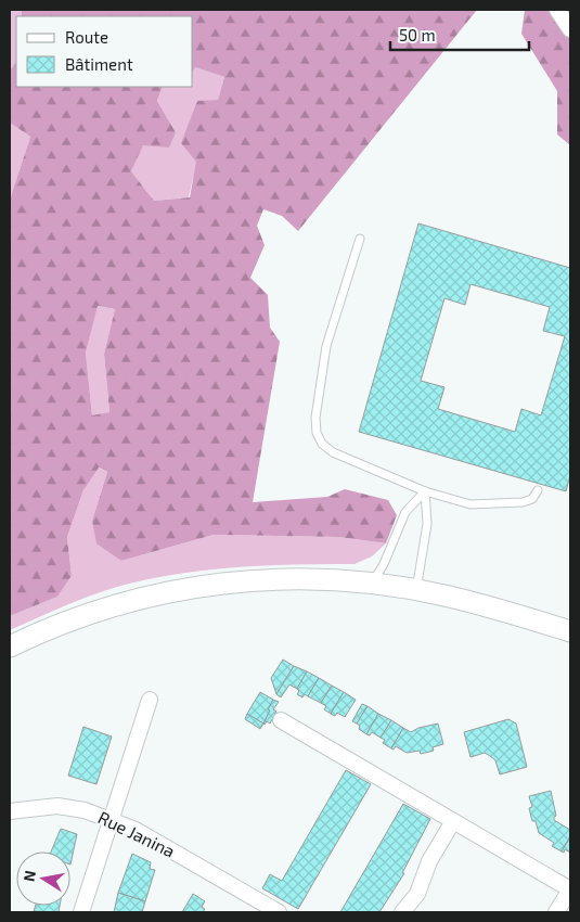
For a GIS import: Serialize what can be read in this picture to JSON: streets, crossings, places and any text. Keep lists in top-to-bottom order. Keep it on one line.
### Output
{"streets":{"street":["Rue Janina"]},"legend":["Route","Bâtiment"],"scale_bar":"50 m","north":"left"}
